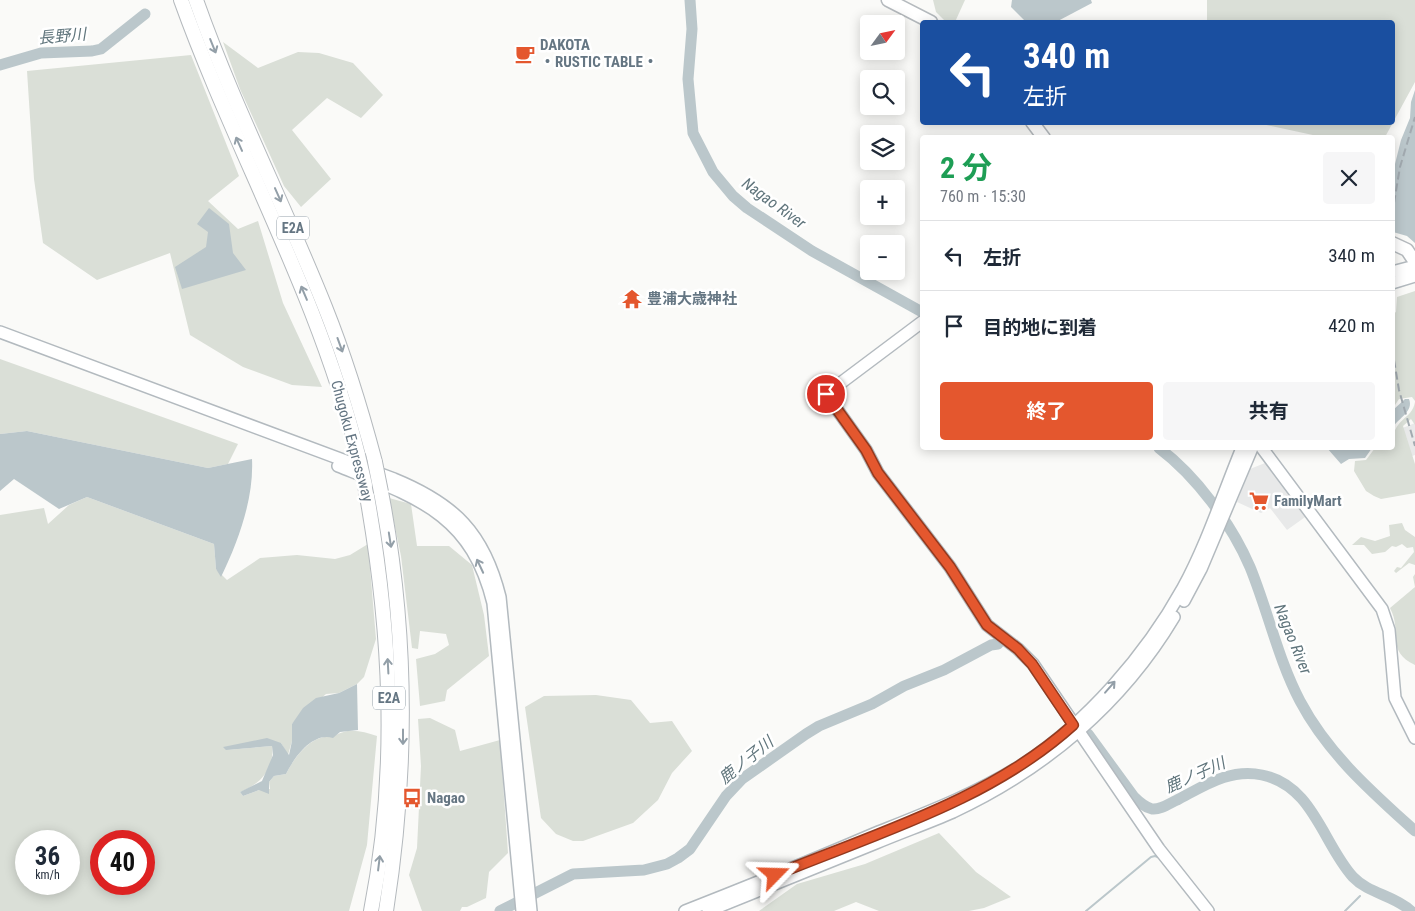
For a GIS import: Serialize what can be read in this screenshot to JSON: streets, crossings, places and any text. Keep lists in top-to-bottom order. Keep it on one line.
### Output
{"streets":{"highway":["E2A","Chugoku Expressway"]},"water":["長野川","Nagao River","鹿ノ子川"],"places":{"cafe":["DAKOTA ・RUSTIC TABLE・"],"temple":["豊浦大歳神社"],"supermarket":["FamilyMart"],"bus stop":["Nagao"]},"north":"top right","page":{"map_buttons":["+","−"],"turn":["340 m","左折"],"heading":["2 分","760 m · 15:30"],"list":[{"name":"左折","value":"340 m"},{"name":"目的地に到着","value":"420 m"}],"buttons":["終了","共有"],"speed":"36 km/h","limit":"40"}}
